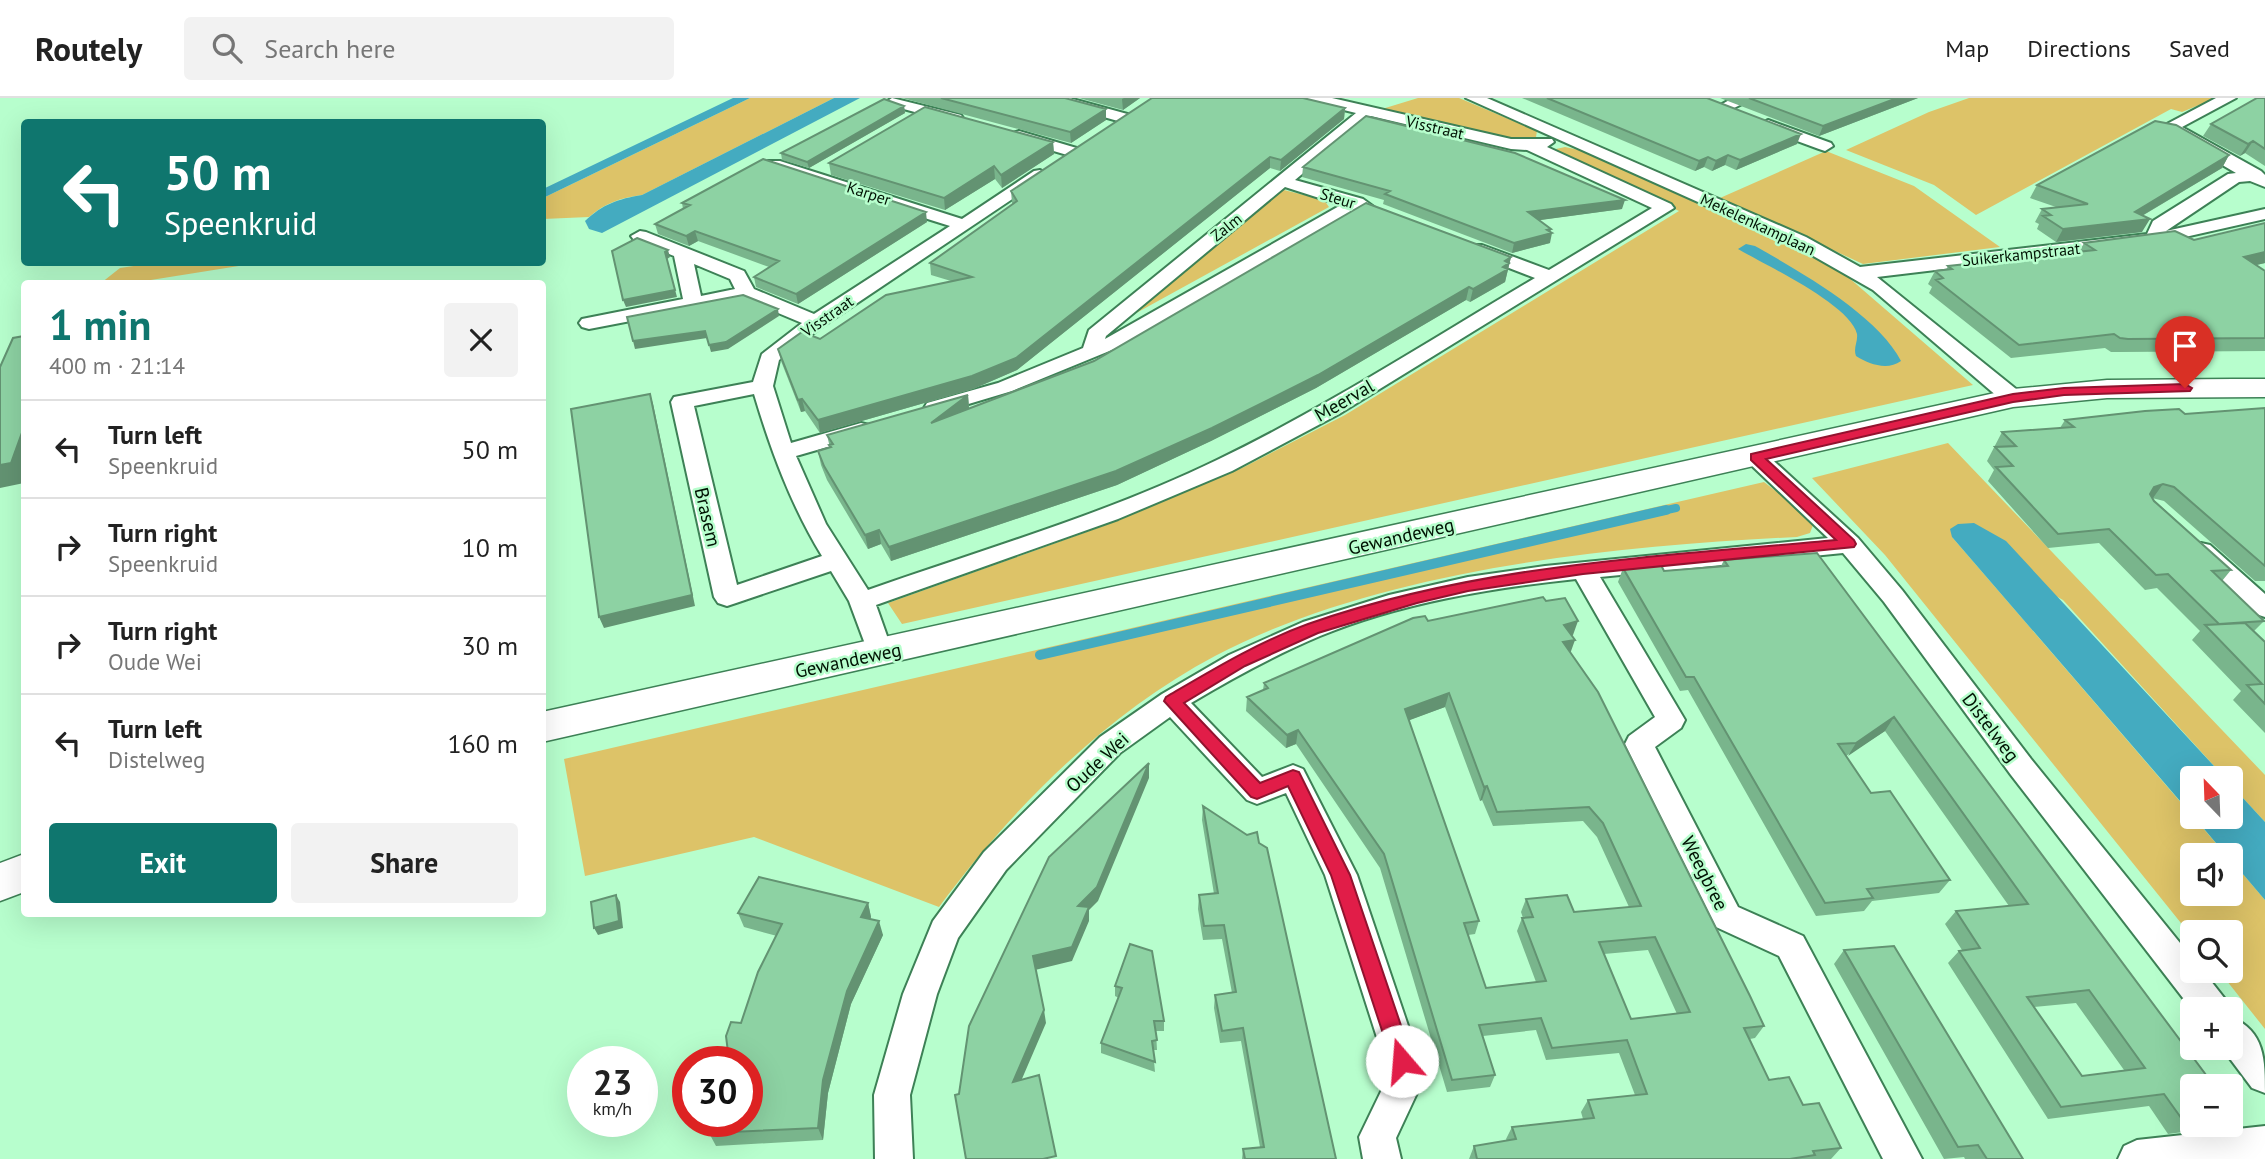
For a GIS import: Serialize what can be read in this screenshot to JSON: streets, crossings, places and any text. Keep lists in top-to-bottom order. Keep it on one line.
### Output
{"streets":{"street":["Visstraat","Karper","Steur","Mekelenkamplaan","Zalm","Suikerkampstraat","Meerval","Brasem","Gewandeweg","Distelweg","Oude Wei","Weegbree"]},"crossings":[["Visstraat","Karper"],["Visstraat","Mekelenkamplaan"],["Visstraat","Zalm"],["Visstraat","Meerval"],["Visstraat","Brasem"],["Steur","Zalm"],["Mekelenkamplaan","Suikerkampstraat"],["Mekelenkamplaan","Gewandeweg"],["Gewandeweg","Distelweg"],["Distelweg","Oude Wei"],["Oude Wei","Weegbree"]],"north":"top left","page":{"header":"Routely","search":"Search here","nav":["Map","Directions","Saved"],"turn":["50 m","Speenkruid"],"heading":["1 min","400 m · 21:14"],"list":[{"name":"Turn left","note":"Speenkruid","value":"50 m"},{"name":"Turn right","note":"Speenkruid","value":"10 m"},{"name":"Turn right","note":"Oude Wei","value":"30 m"},{"name":"Turn left","note":"Distelweg","value":"160 m"}],"map_buttons":["+","−"],"buttons":["Exit","Share"],"speed":"23 km/h","limit":"30"}}
